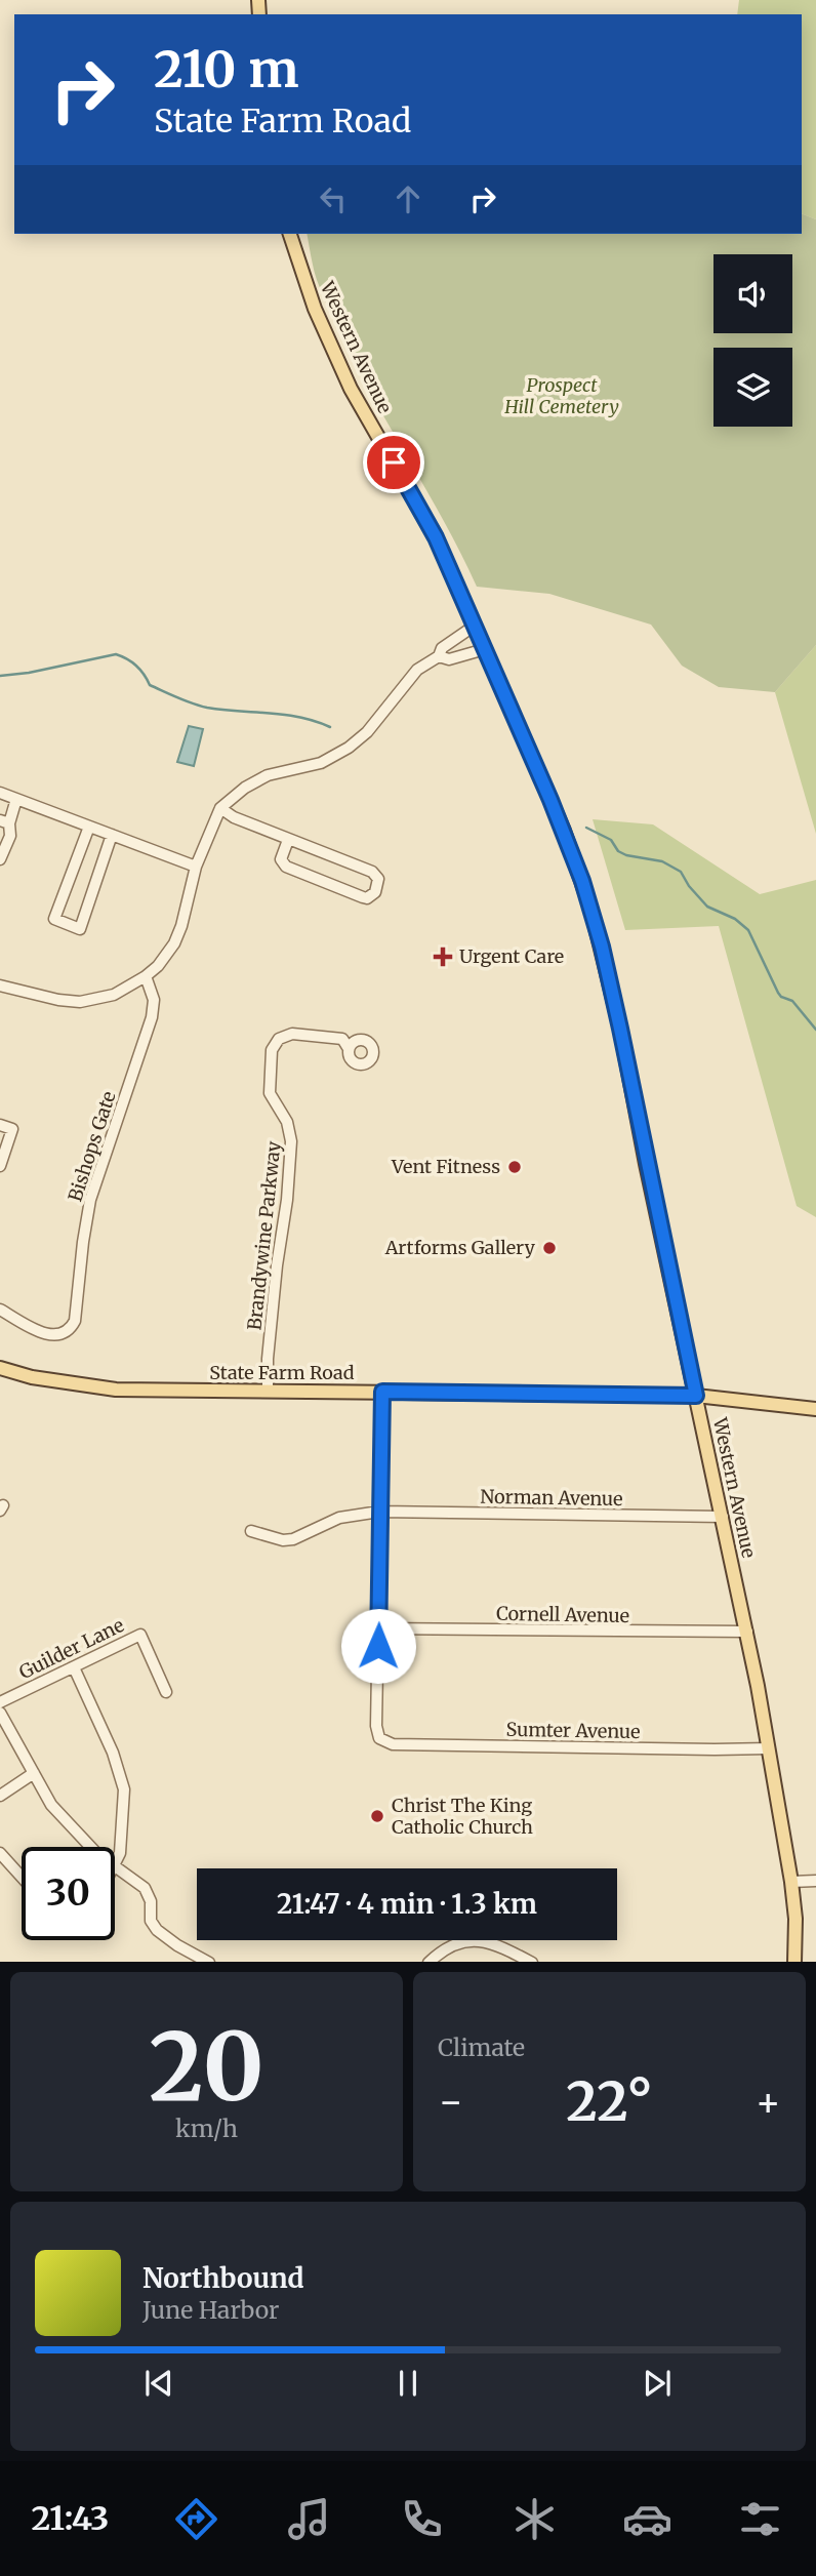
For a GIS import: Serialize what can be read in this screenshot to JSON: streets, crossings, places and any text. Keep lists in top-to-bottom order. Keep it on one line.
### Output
{"streets":{"main road":["Western Avenue","State Farm Road"],"street":["Bishops Gate","Brandywine Parkway","Norman Avenue","Cornell Avenue","Guilder Lane","Sumter Avenue"]},"crossings":[["Western Avenue","State Farm Road"],["Western Avenue","Norman Avenue"],["Western Avenue","Cornell Avenue"],["Western Avenue","Sumter Avenue"],["Brandywine Parkway","State Farm Road"],["Cornell Avenue","Sumter Avenue"]],"parks":["Prospect Hill Cemetery"],"places":{"health":["Urgent Care"],"other":["Vent Fitness","Artforms Gallery","Christ The King Catholic Church"]},"page":{"turn":["210 m","State Farm Road"],"limit":"30","trip":"21:47 · 4 min · 1.3 km","tile":[["20","km/h"],"Climate"],"heat":["−","22°","+"],"song":["Northbound","June Harbor"],"tabs":"21:43"}}
